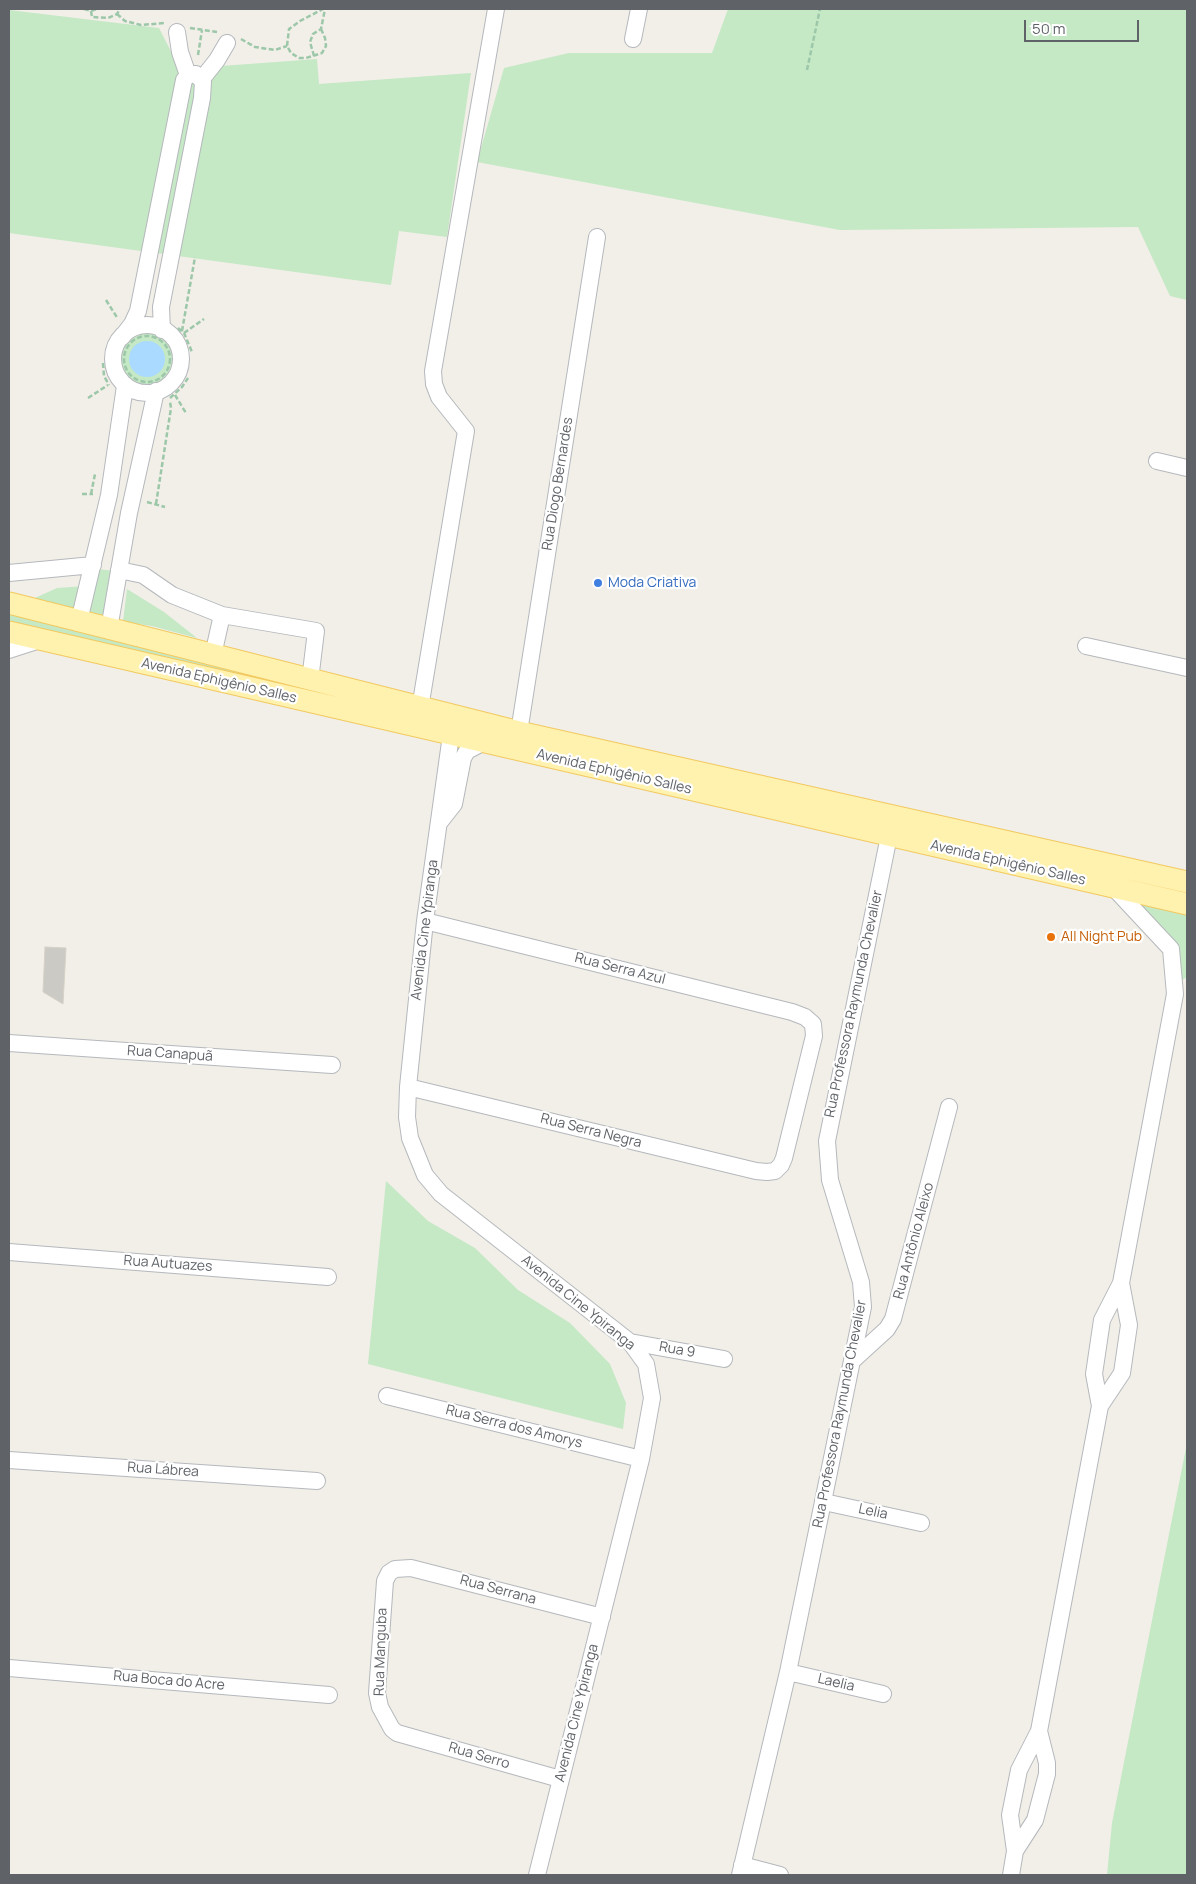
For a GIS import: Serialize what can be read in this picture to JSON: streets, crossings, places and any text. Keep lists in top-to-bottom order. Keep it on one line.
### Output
{"streets":{"main road":["Avenida Ephigênio Salles"],"street":["Rua Diogo Bernardes","Avenida Cine Ypiranga","Rua Serra Azul","Rua Professora Raymunda Chevalier","Rua Canapuã","Rua Serra Negra","Rua Antônio Aleixo","Rua Autuazes","Rua 9","Rua Serra dos Amorys","Rua Lábrea","Lelia","Rua Serrana","Rua Manguba","Rua Boca do Acre","Laelia","Rua Serro"]},"crossings":[["Rua Diogo Bernardes","Avenida Ephigênio Salles"],["Avenida Ephigênio Salles","Avenida Cine Ypiranga"],["Avenida Ephigênio Salles","Rua Professora Raymunda Chevalier"],["Avenida Cine Ypiranga","Rua Serra Azul"],["Avenida Cine Ypiranga","Rua Serra Negra"],["Avenida Cine Ypiranga","Rua 9"],["Avenida Cine Ypiranga","Rua Serra dos Amorys"],["Avenida Cine Ypiranga","Rua Serrana"],["Avenida Cine Ypiranga","Rua Serro"],["Rua Serra Azul","Rua Serra Negra"],["Rua Professora Raymunda Chevalier","Rua Antônio Aleixo"],["Rua Professora Raymunda Chevalier","Lelia"],["Rua Professora Raymunda Chevalier","Laelia"],["Rua Serrana","Rua Manguba"],["Rua Manguba","Rua Serro"]],"places":["Moda Criativa","All Night Pub"],"scale_bar":"50 m"}
